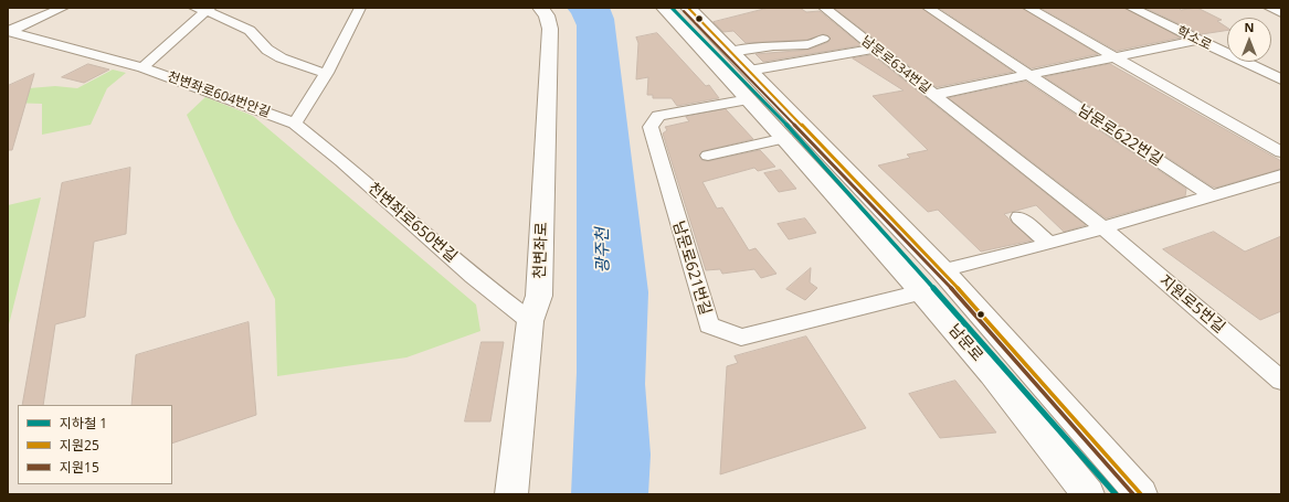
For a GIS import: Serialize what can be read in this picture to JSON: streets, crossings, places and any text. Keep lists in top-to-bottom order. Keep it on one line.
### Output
{"streets":{"main road":["천변좌로","남문로"],"street":["학소로","남문로634번길","천변좌로604번안길","남문로622번길","천변좌로650번길","남문로621번길","지원로5번길"]},"crossings":[["학소로","남문로634번길"],["남문로634번길","남문로622번길"],["천변좌로604번안길","천변좌로650번길"],["천변좌로650번길","천변좌로"],["남문로621번길","남문로"]],"water":["광주천"],"lines":["metro line 1","transit line 지원25","transit line 지원15"],"legend":["지하철 1","지원25","지원15"],"north":"top"}
